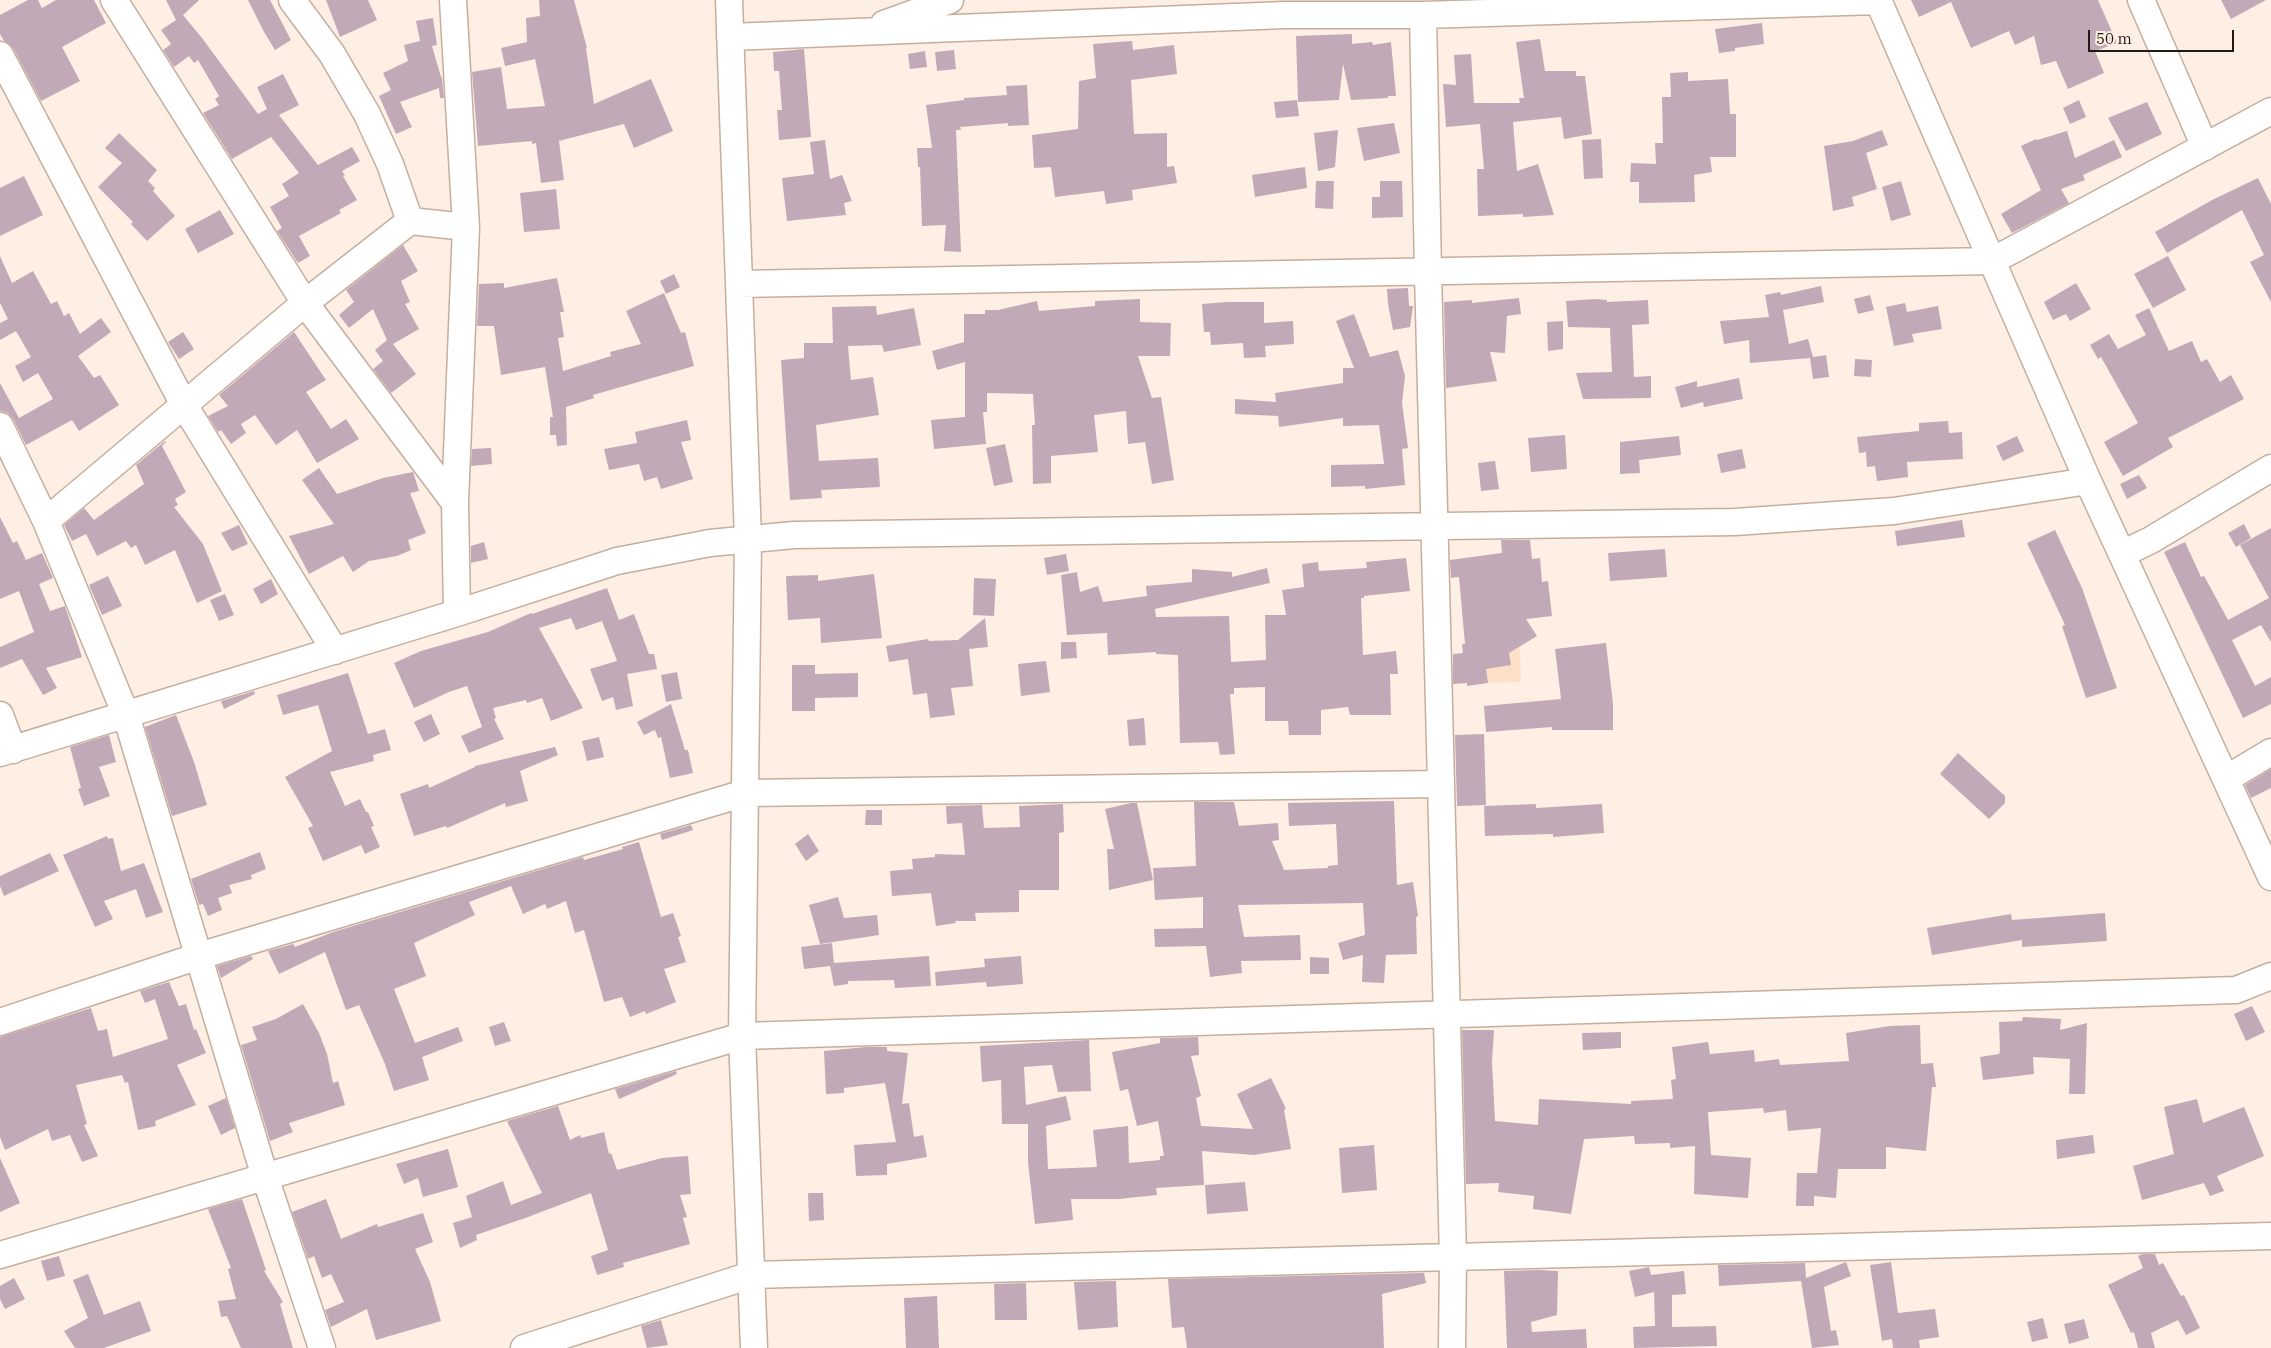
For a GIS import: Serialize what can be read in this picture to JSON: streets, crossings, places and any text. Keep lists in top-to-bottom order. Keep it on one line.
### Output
{"scale_bar":"50 m"}
